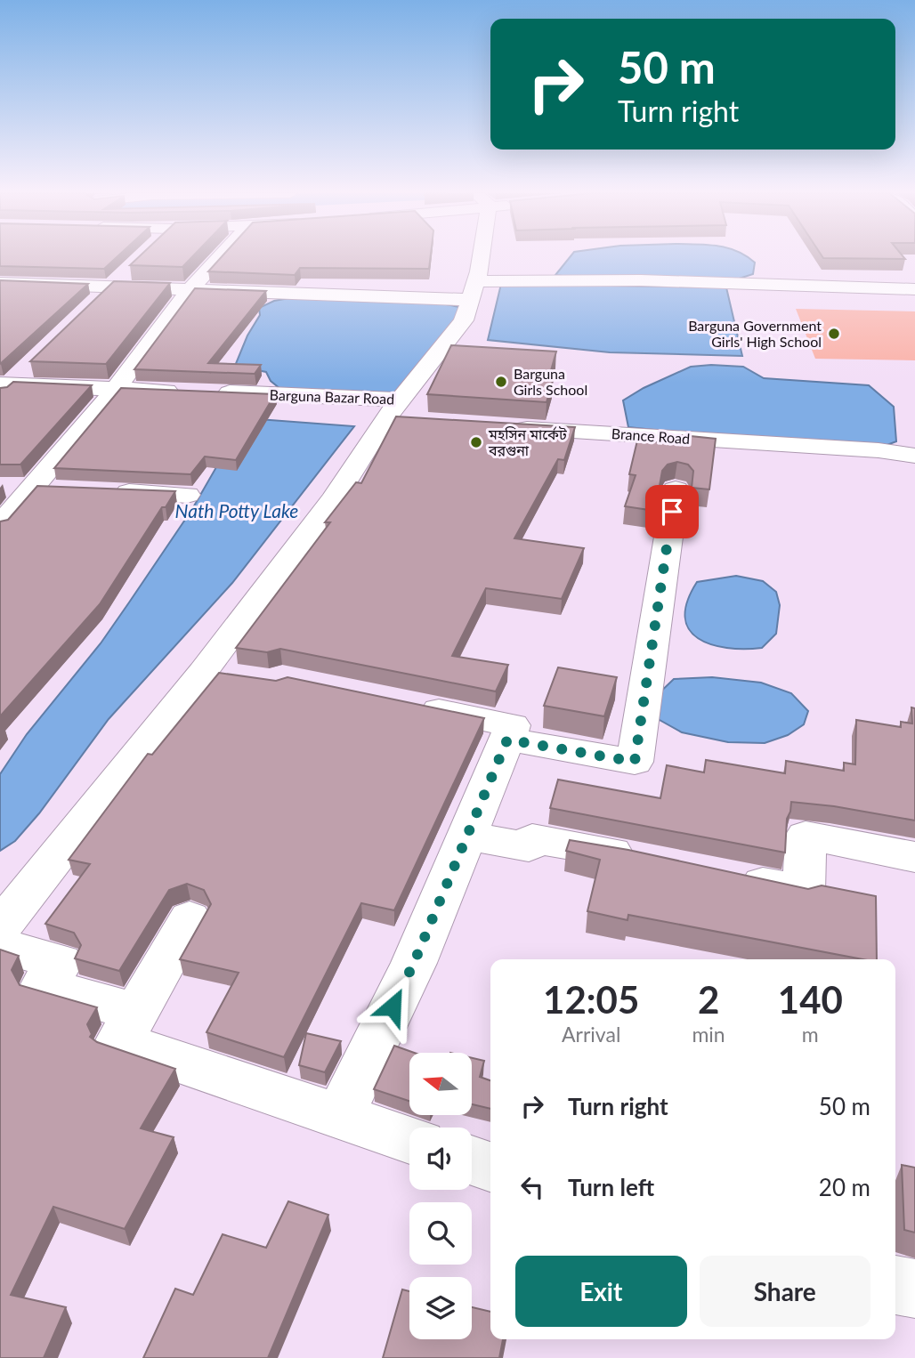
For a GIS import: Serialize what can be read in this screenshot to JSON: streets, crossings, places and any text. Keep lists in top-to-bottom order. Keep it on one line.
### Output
{"streets":{"street":["Barguna Bazar Road","Brance Road"]},"water":["Nath Potty Lake"],"places":["Barguna Government Girls' High School","Barguna Girls School","মহসিন মার্কেট বরগুনা"],"north":"left","page":{"turn":["50 m","Turn right"],"eta":["12:05","Arrival","2","min","140","m"],"list":[{"name":"Turn right","value":"50 m"},{"name":"Turn left","value":"20 m"}],"buttons":["Exit","Share"]}}
